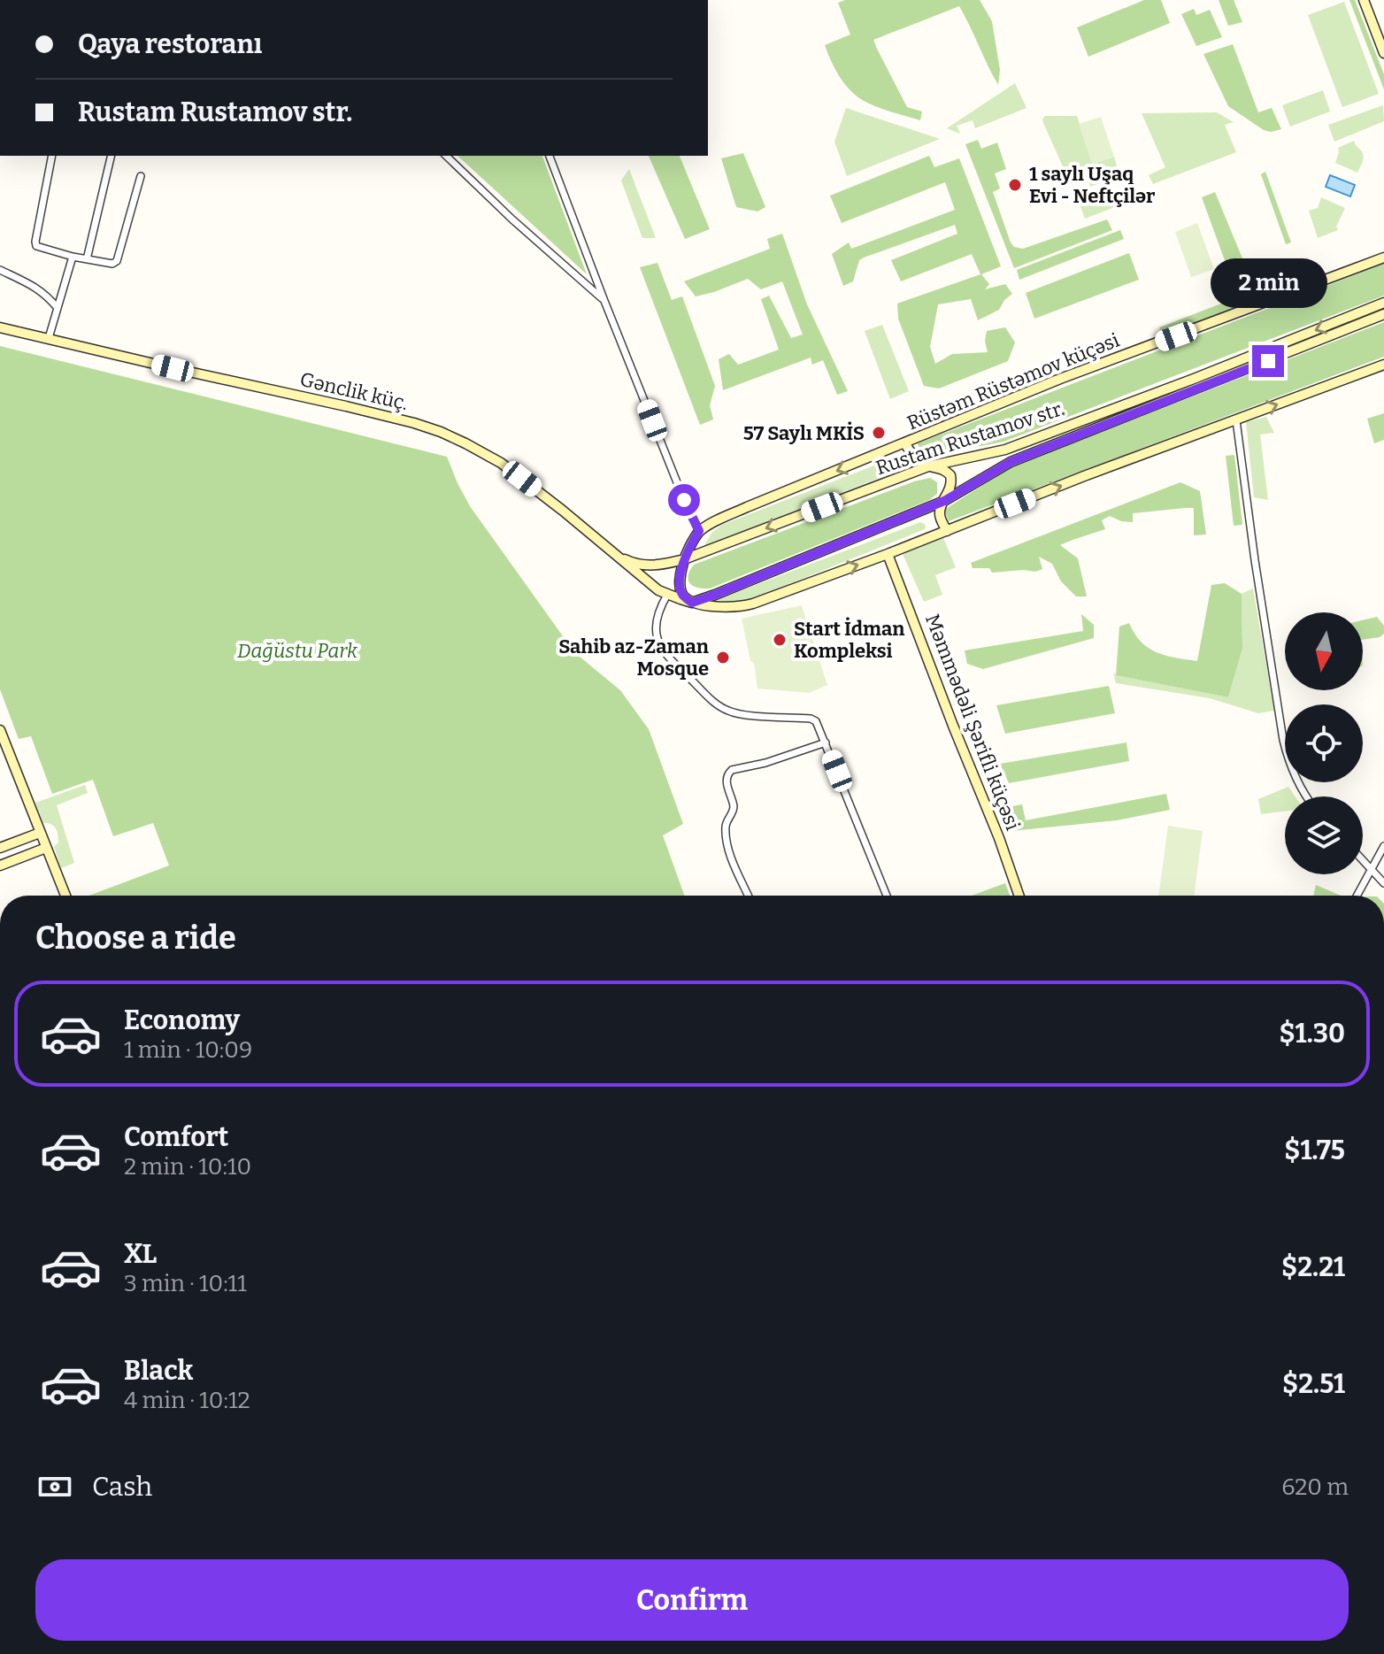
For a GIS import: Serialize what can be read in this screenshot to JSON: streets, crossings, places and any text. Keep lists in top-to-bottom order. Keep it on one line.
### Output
{"streets":{"main road":["Rüstəm Rüstəmov küçəsi","Gənclik küç.","Rustam Rustamov str.","Məmmədəli Şərifli küçəsi"]},"crossings":[["Gənclik küç.","Rustam Rustamov str."]],"parks":["Dağüstu Park"],"places":["1 saylı Uşaq Evi - Neftçilər","57 Saylı MKİS","Start İdman Kompleksi","Sahib az-Zaman Mosque"],"north":"bottom","page":{"banner":["Qaya restoranı","Rustam Rustamov str."],"bubble":"2 min","heading":"Choose a ride","list":[{"name":"Economy","note":"1 min · 10:09","value":"$1.30"},{"name":"Comfort","note":"2 min · 10:10","value":"$1.75"},{"name":"XL","note":"3 min · 10:11","value":"$2.21"},{"name":"Black","note":"4 min · 10:12","value":"$2.51"}],"pay":["Cash","620 m"],"buttons":"Confirm"}}
